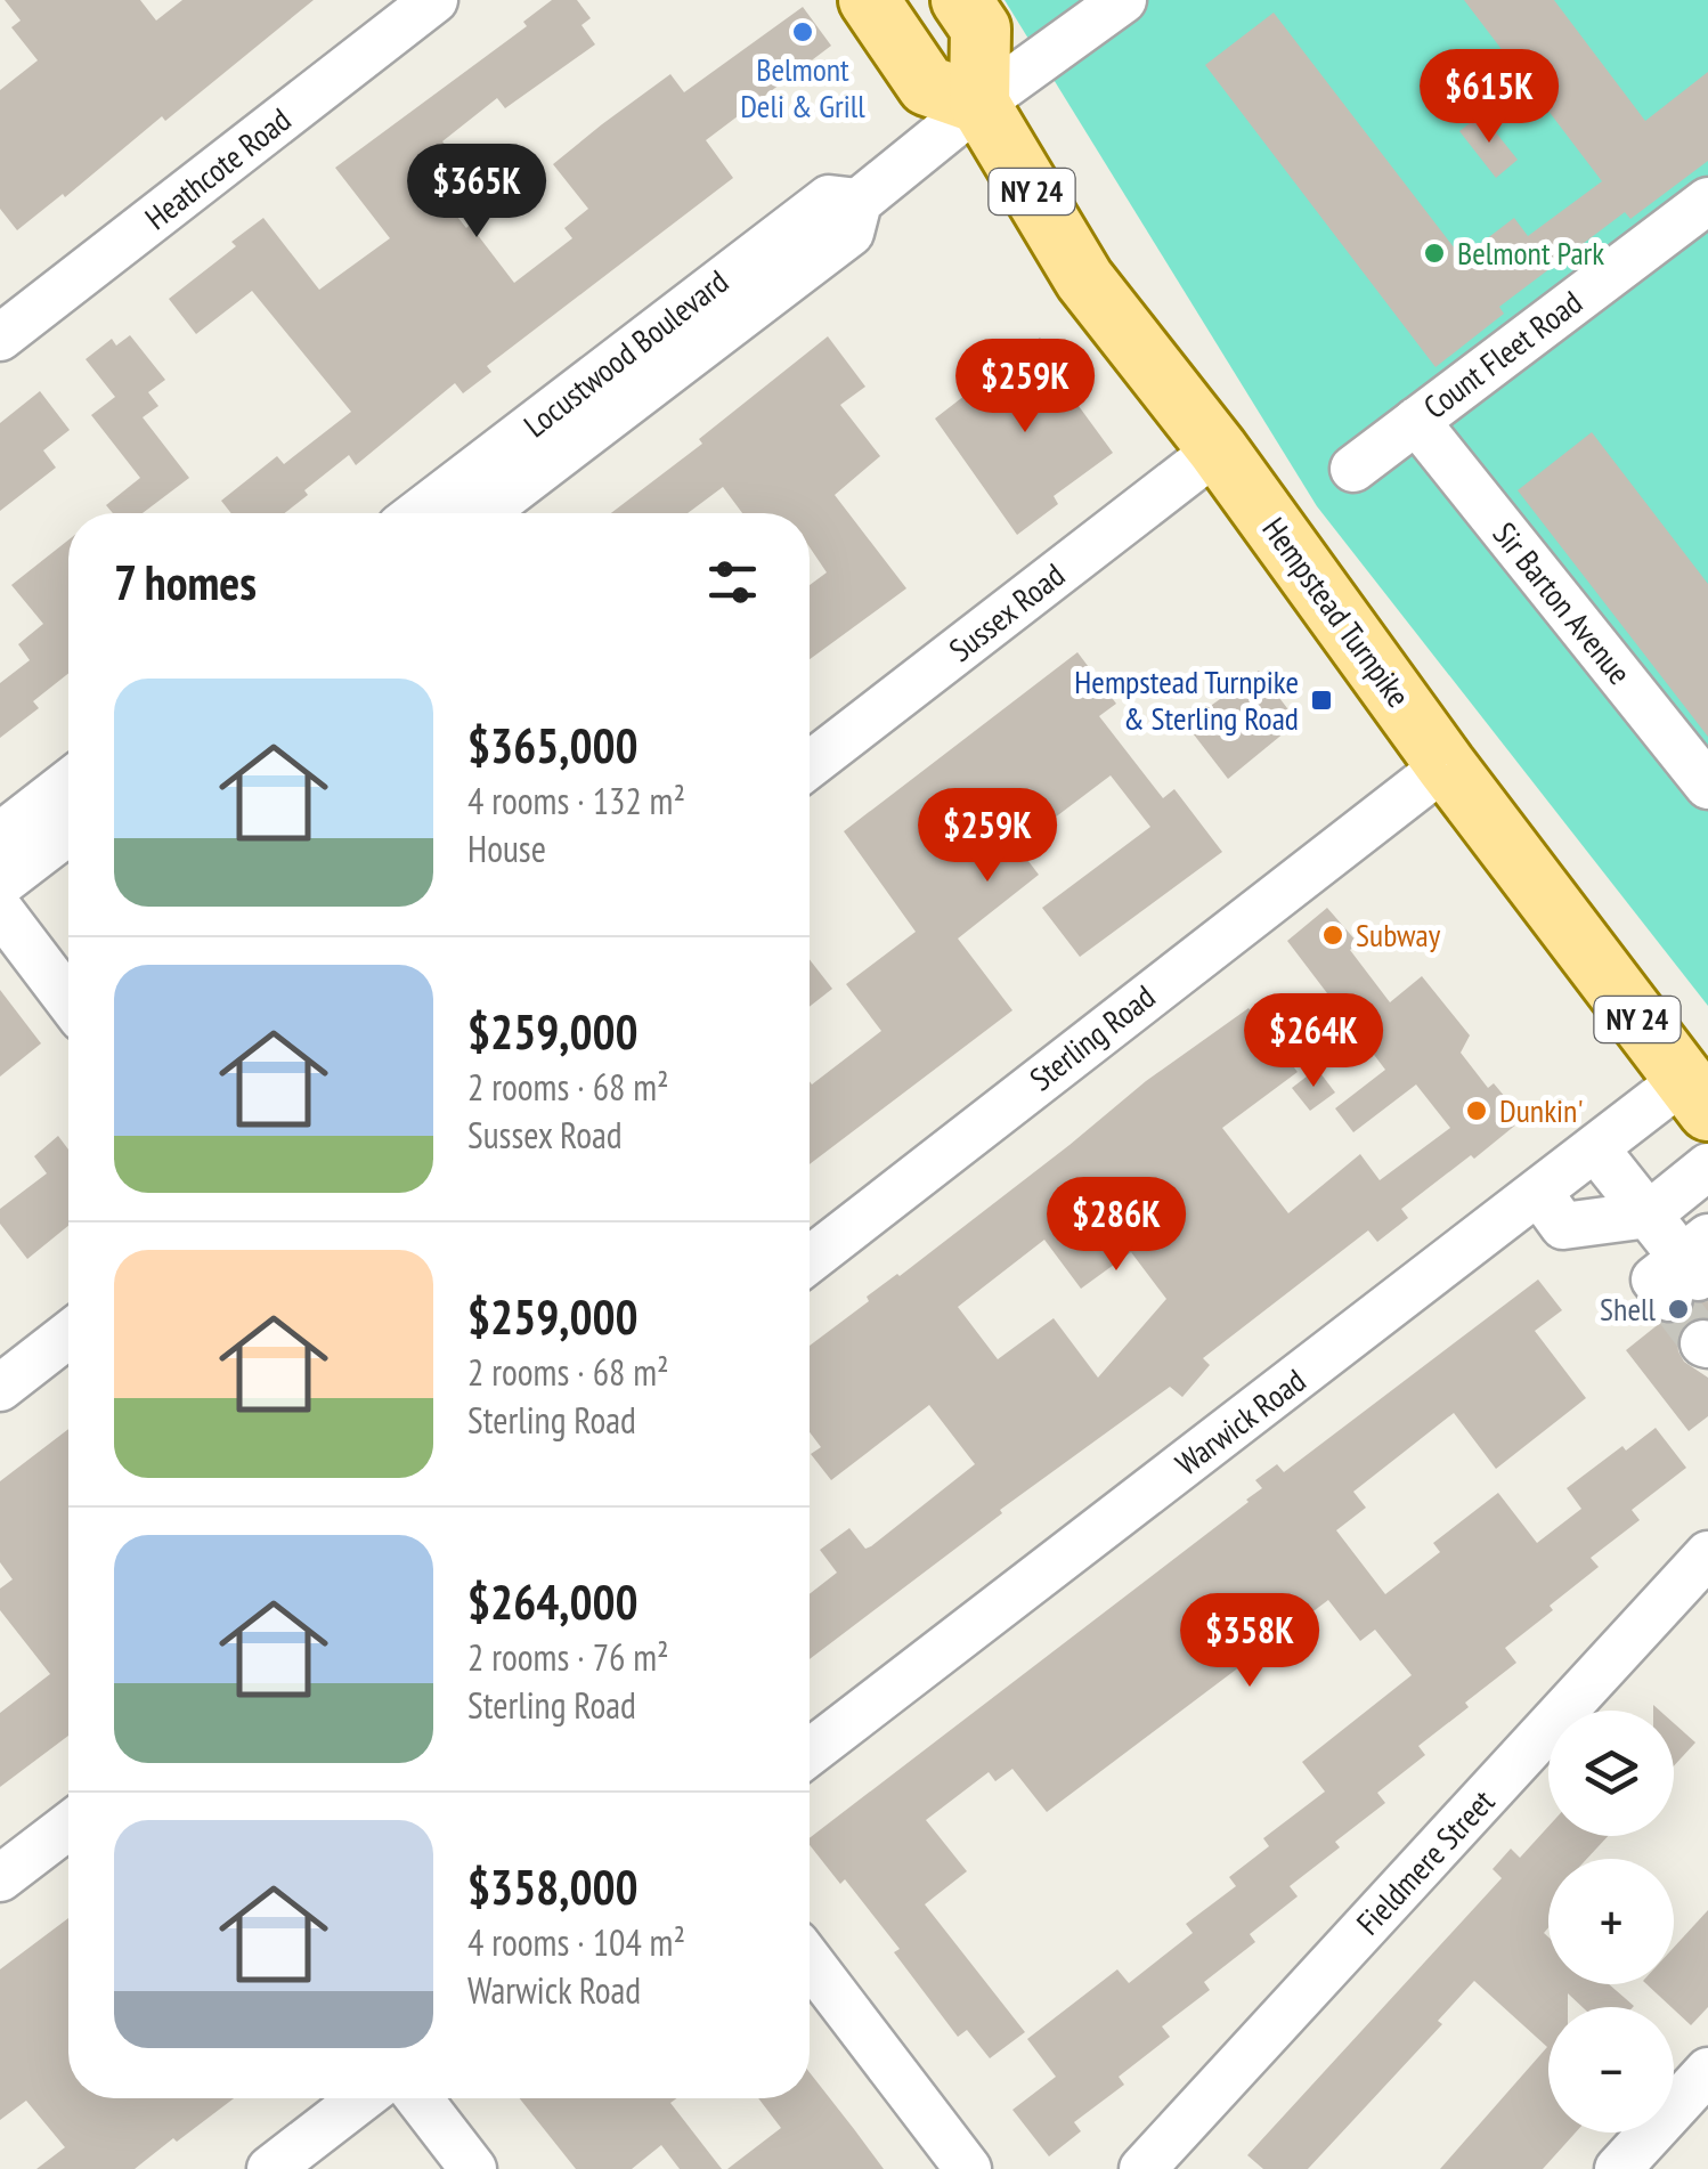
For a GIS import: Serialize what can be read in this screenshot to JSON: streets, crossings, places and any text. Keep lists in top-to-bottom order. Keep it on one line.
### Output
{"streets":{"main road":["NY 24","Hempstead Turnpike"],"street":["Heathcote Road","Locustwood Boulevard","Count Fleet Road","Sir Barton Avenue","Sussex Road","Sterling Road","Warwick Road","Fieldmere Street"]},"crossings":[["Locustwood Boulevard","Hempstead Turnpike"],["Count Fleet Road","Sir Barton Avenue"],["Sussex Road","Hempstead Turnpike"],["Hempstead Turnpike","Sterling Road"],["Hempstead Turnpike","Warwick Road"]],"places":{"other":["Belmont Deli & Grill","Belmont Park","Subway","Dunkin'","Shell"],"transit":["Hempstead Turnpike & Sterling Road"]},"page":{"price":["$615K","$365K","$259K","$259K","$264K","$286K","$358K"],"heading":"7 homes","list":[{"name":"$365,000","note":"4 rooms · 132 m² · House"},{"name":"$259,000","note":"2 rooms · 68 m² · Sussex Road"},{"name":"$259,000","note":"2 rooms · 68 m² · Sterling Road"},{"name":"$264,000","note":"2 rooms · 76 m² · Sterling Road"},{"name":"$358,000","note":"4 rooms · 104 m² · Warwick Road"}],"map_buttons":["+","−"]}}
